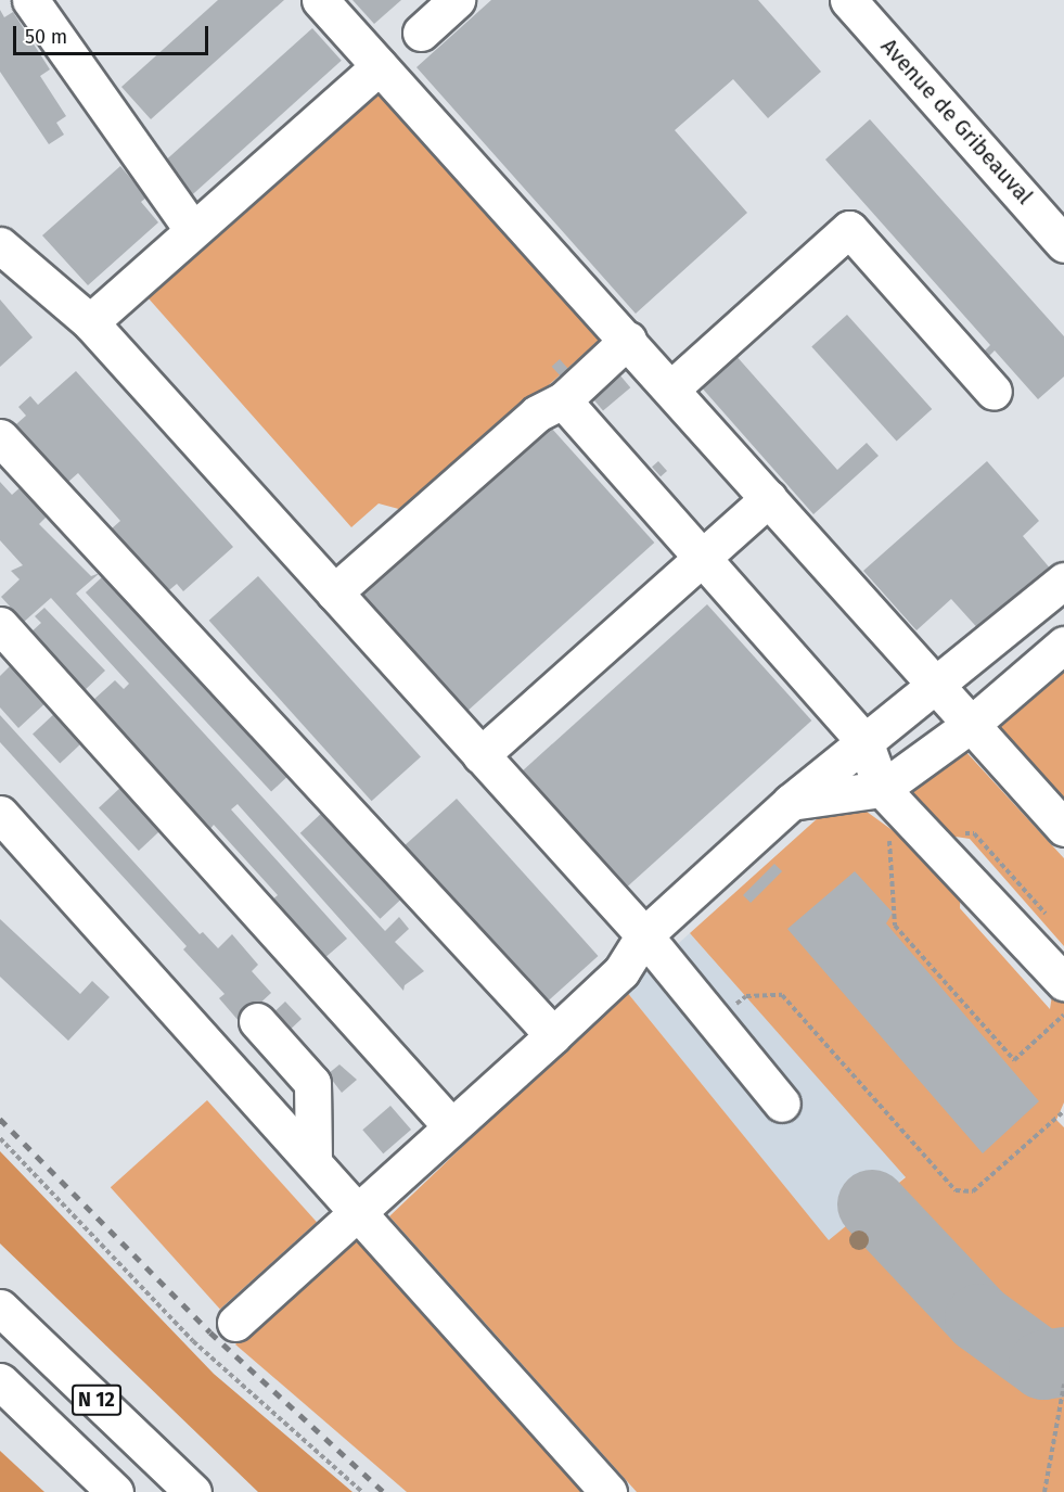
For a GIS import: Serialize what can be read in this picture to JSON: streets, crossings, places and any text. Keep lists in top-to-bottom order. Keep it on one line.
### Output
{"streets":{"main road":["Avenue de Gribeauval","N 12"]},"scale_bar":"50 m"}
